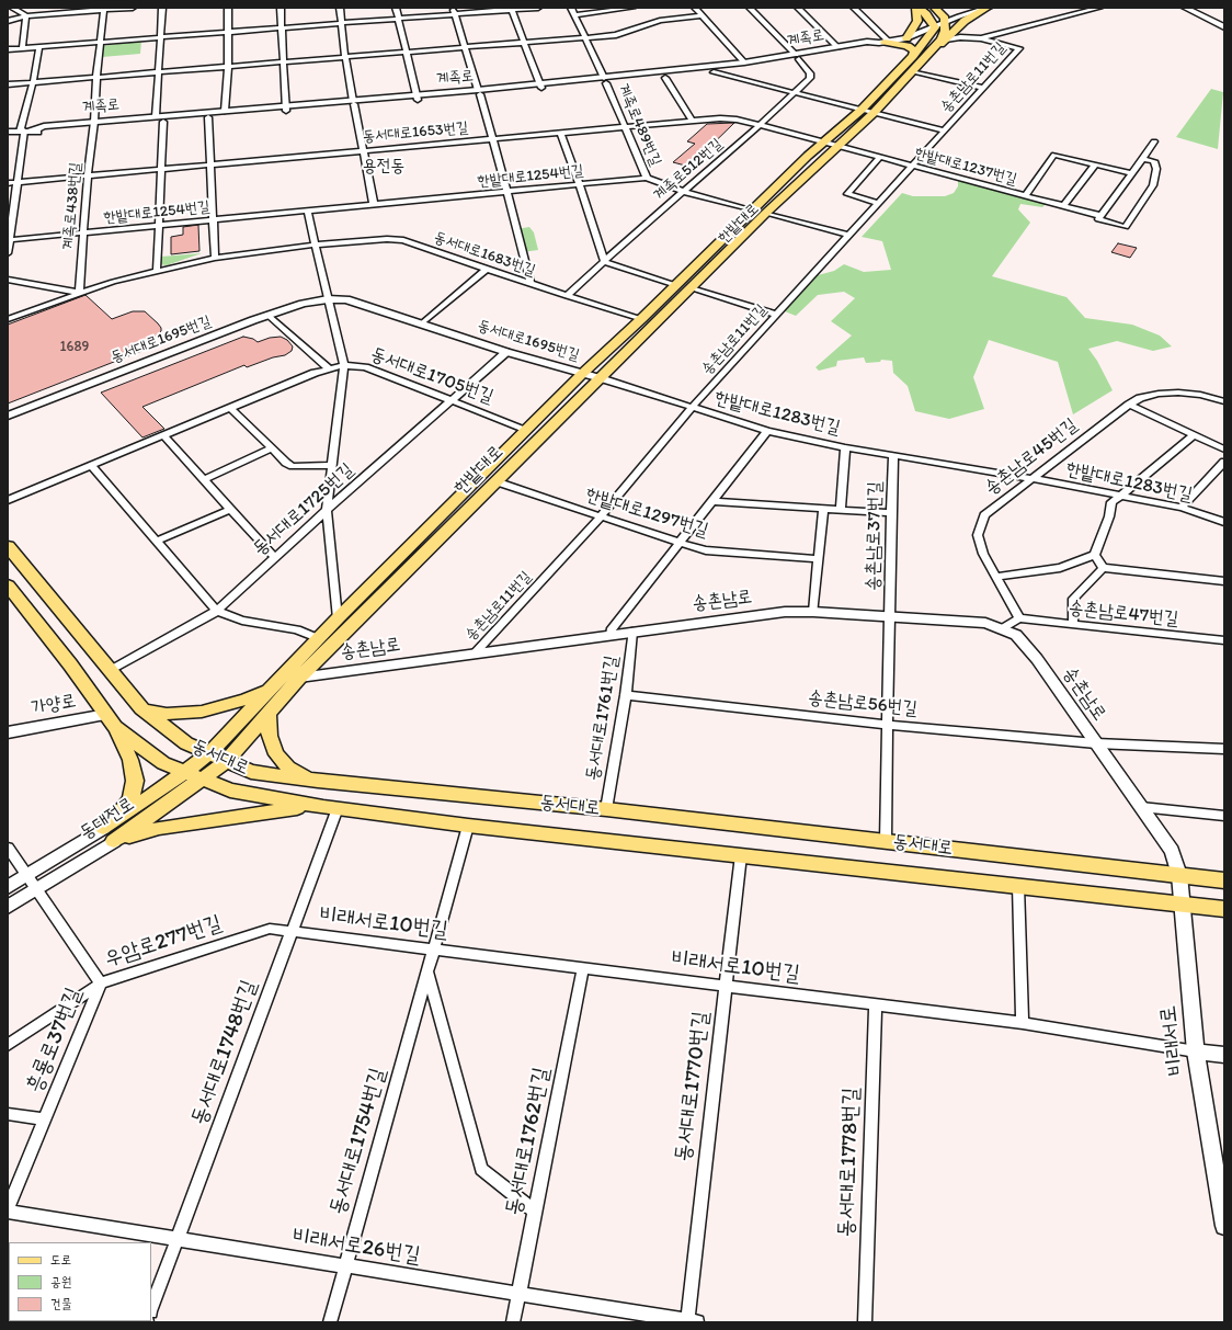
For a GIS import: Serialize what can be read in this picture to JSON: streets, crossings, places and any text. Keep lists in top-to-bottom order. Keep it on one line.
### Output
{"streets":{"main road":["계족로","한밭대로","동서대로1695번길","송촌남로","가양로","동서대로","동대전로","비래서로"],"street":["송촌남로11번길","계족로489번길","동서대로1653번길","한밭대로1237번길","계족로512번길","한밭대로1254번길","계족로438번길","동서대로1683번길","동서대로1705번길","한밭대로1283번길","송촌남로45번길","동서대로1725번길","한밭대로1297번길","송촌남로37번길","송촌남로47번길","송촌남로56번길","동서대로1761번길","비래서로10번길","우암로277번길","흥룡로37번길","동서대로1748번길","동서대로1770번길","동서대로1754번길","동서대로1762번길","동서대로1778번길","비래서로26번길"]},"crossings":[["계족로","계족로489번길"],["계족로","계족로512번길"],["계족로","계족로438번길"],["계족로","한밭대로"],["송촌남로11번길","한밭대로1237번길"],["송촌남로11번길","한밭대로"],["송촌남로11번길","한밭대로1283번길"],["송촌남로11번길","한밭대로1297번길"],["송촌남로11번길","송촌남로"],["계족로489번길","동서대로1653번길"],["계족로489번길","한밭대로1254번길"],["동서대로1653번길","한밭대로1237번길"],["동서대로1653번길","계족로512번길"],["동서대로1653번길","계족로438번길"],["동서대로1653번길","한밭대로"],["한밭대로1237번길","한밭대로"],["계족로512번길","한밭대로1254번길"],["계족로512번길","동서대로1683번길"],["한밭대로1254번길","계족로438번길"],["한밭대로1254번길","한밭대로"],["계족로438번길","동서대로1683번길"],["한밭대로","동서대로1683번길"],["한밭대로","동서대로1695번길"],["한밭대로","동서대로1705번길"],["한밭대로","한밭대로1283번길"],["한밭대로","한밭대로1297번길"],["한밭대로","송촌남로"],["한밭대로","동서대로"],["한밭대로","동대전로"],["동서대로1695번길","한밭대로1283번길"],["동서대로1695번길","동서대로1725번길"],["동서대로1705번길","동서대로1725번길"],["한밭대로1283번길","송촌남로45번길"],["한밭대로1283번길","송촌남로37번길"],["송촌남로45번길","송촌남로47번길"],["동서대로1725번길","동서대로"],["송촌남로37번길","송촌남로"],["송촌남로37번길","송촌남로56번길"],["송촌남로37번길","동서대로"],["송촌남로","송촌남로56번길"],["송촌남로","동서대로1761번길"],["송촌남로","동서대로"],["송촌남로","비래서로"],["송촌남로56번길","동서대로1761번길"],["가양로","동서대로"],["동서대로1761번길","동서대로"],["동서대로","동대전로"],["동서대로","비래서로"],["동서대로","동서대로1748번길"],["동서대로","동서대로1770번길"],["동서대로","동서대로1754번길"],["동대전로","흥룡로37번길"],["비래서로10번길","우암로277번길"],["비래서로10번길","비래서로"],["비래서로10번길","동서대로1748번길"],["비래서로10번길","동서대로1770번길"],["비래서로10번길","동서대로1754번길"],["비래서로10번길","동서대로1762번길"],["비래서로10번길","동서대로1778번길"],["우암로277번길","흥룡로37번길"],["흥룡로37번길","비래서로26번길"],["동서대로1748번길","비래서로26번길"],["동서대로1770번길","비래서로26번길"],["동서대로1754번길","비래서로26번길"],["동서대로1762번길","비래서로26번길"]],"districts":["용전동"],"house_numbers":["1689"],"legend":["도로","공원","건물"]}
